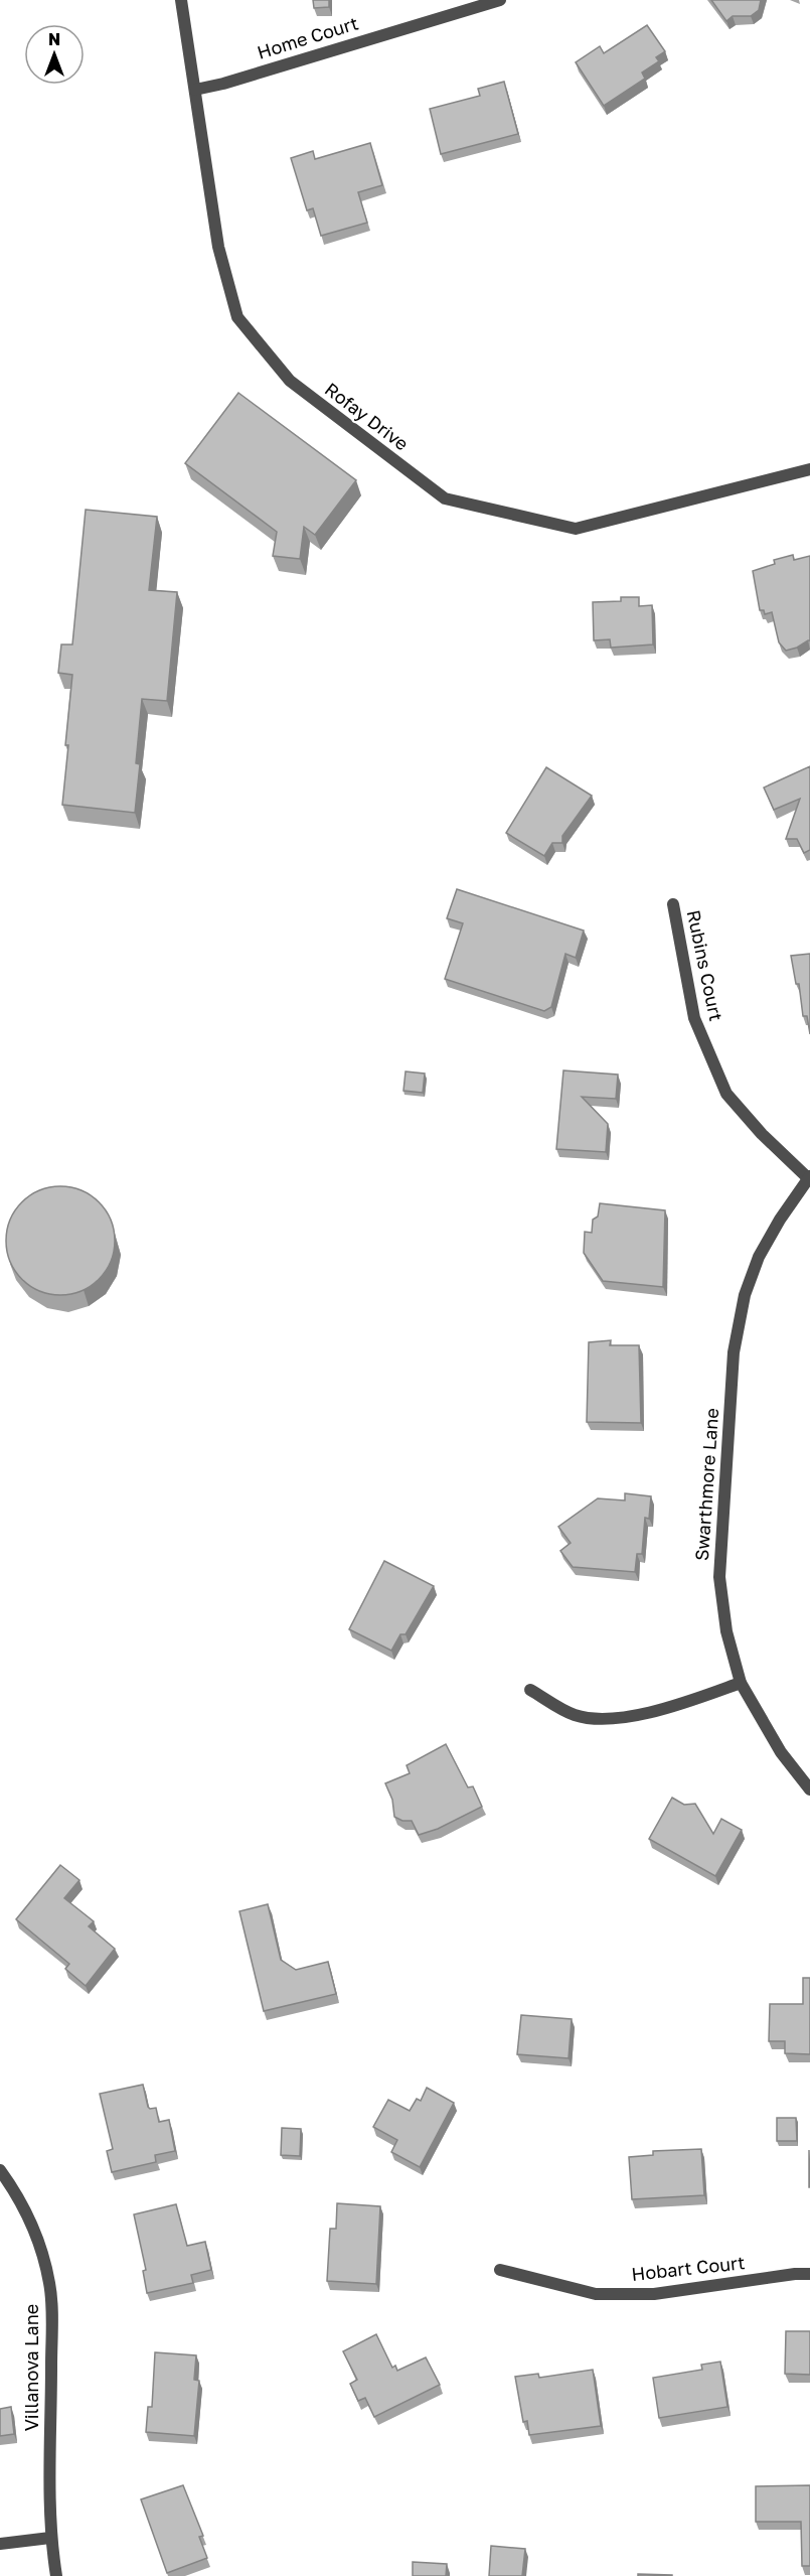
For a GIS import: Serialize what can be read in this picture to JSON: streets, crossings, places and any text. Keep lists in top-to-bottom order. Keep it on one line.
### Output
{"streets":{"street":["Home Court","Rofay Drive","Rubins Court","Swarthmore Lane","Hobart Court","Villanova Lane"]},"crossings":[["Home Court","Rofay Drive"],["Rubins Court","Swarthmore Lane"]],"north":"top"}
